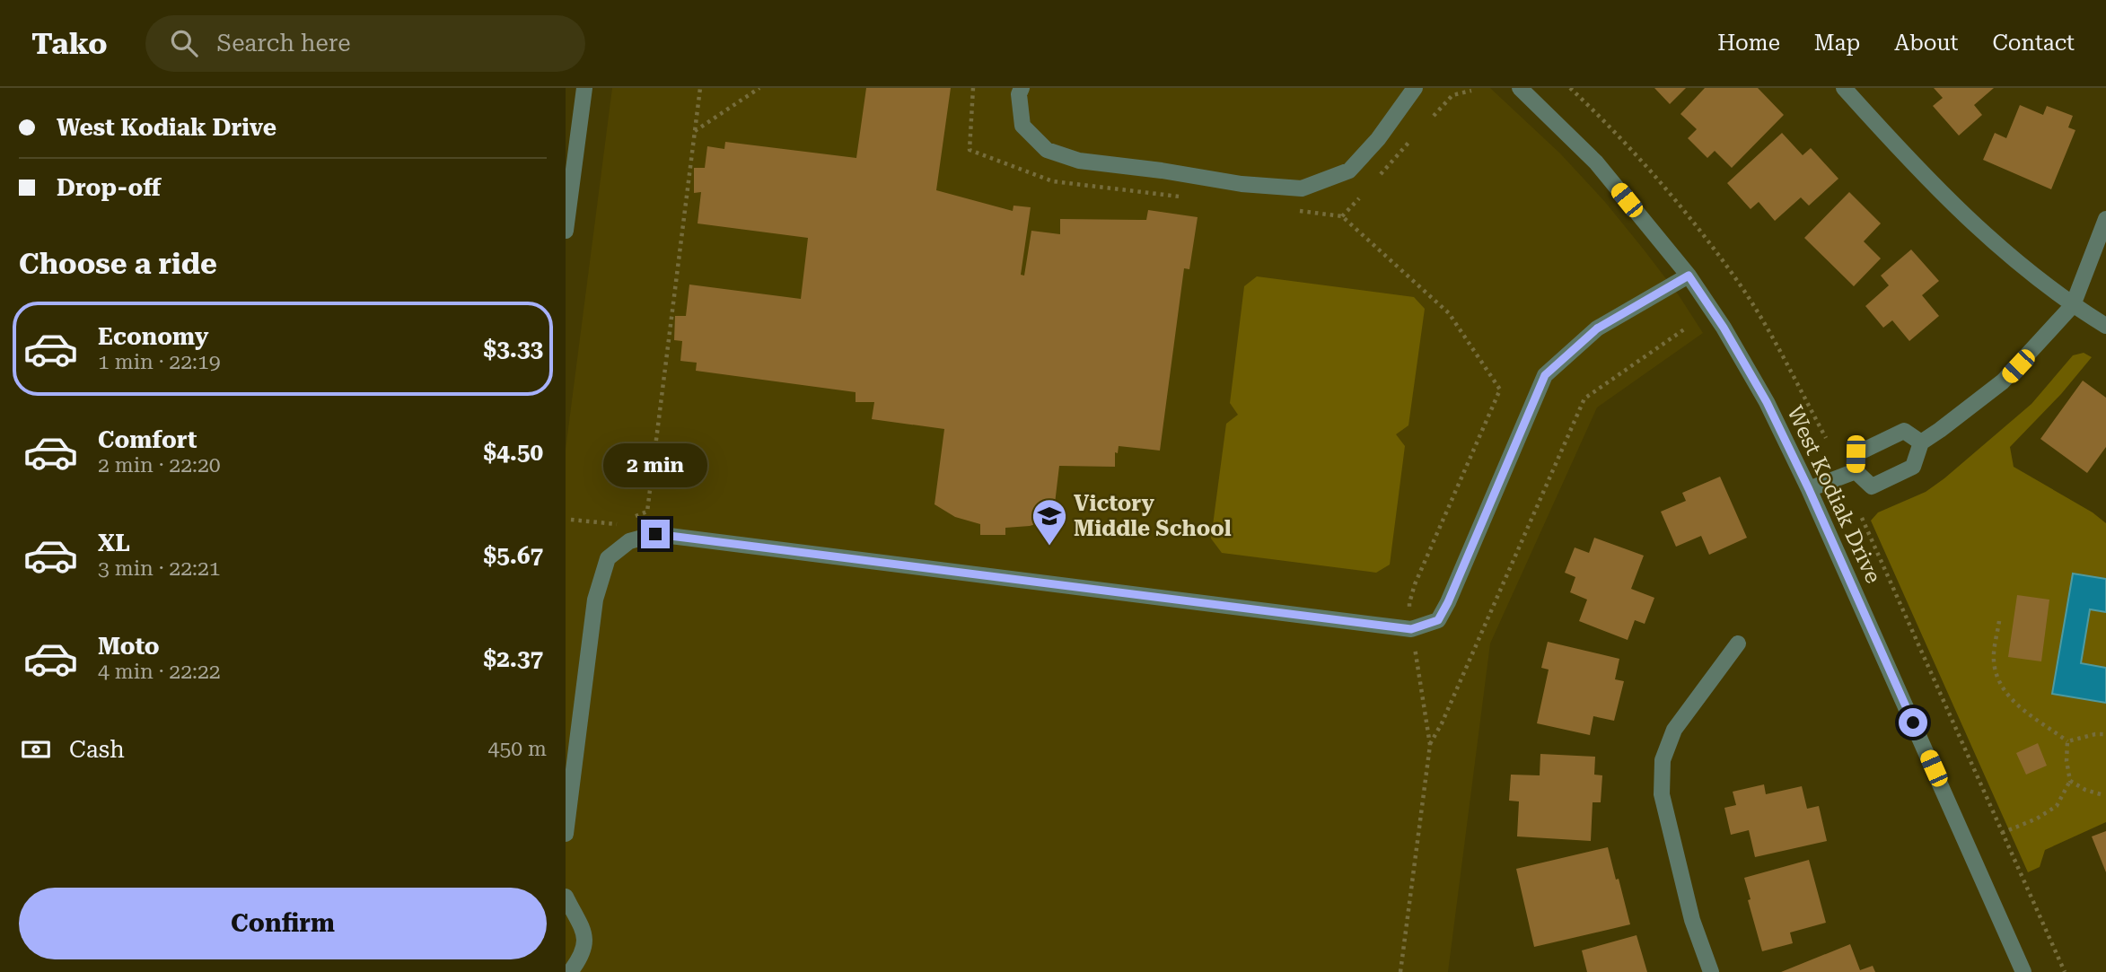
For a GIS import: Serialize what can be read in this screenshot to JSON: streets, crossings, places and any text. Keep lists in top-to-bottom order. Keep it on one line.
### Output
{"streets":{"street":["West Kodiak Drive"]},"places":{"school or university":["Victory Middle School"]},"page":{"header":"Tako","search":"Search here","nav":["Home","Map","About","Contact"],"banner":["West Kodiak Drive","Drop-off"],"heading":"Choose a ride","list":[{"name":"Economy","note":"1 min · 22:19","value":"$3.33"},{"name":"Comfort","note":"2 min · 22:20","value":"$4.50"},{"name":"XL","note":"3 min · 22:21","value":"$5.67"},{"name":"Moto","note":"4 min · 22:22","value":"$2.37"}],"bubble":"2 min","pay":["Cash","450 m"],"buttons":"Confirm"}}
